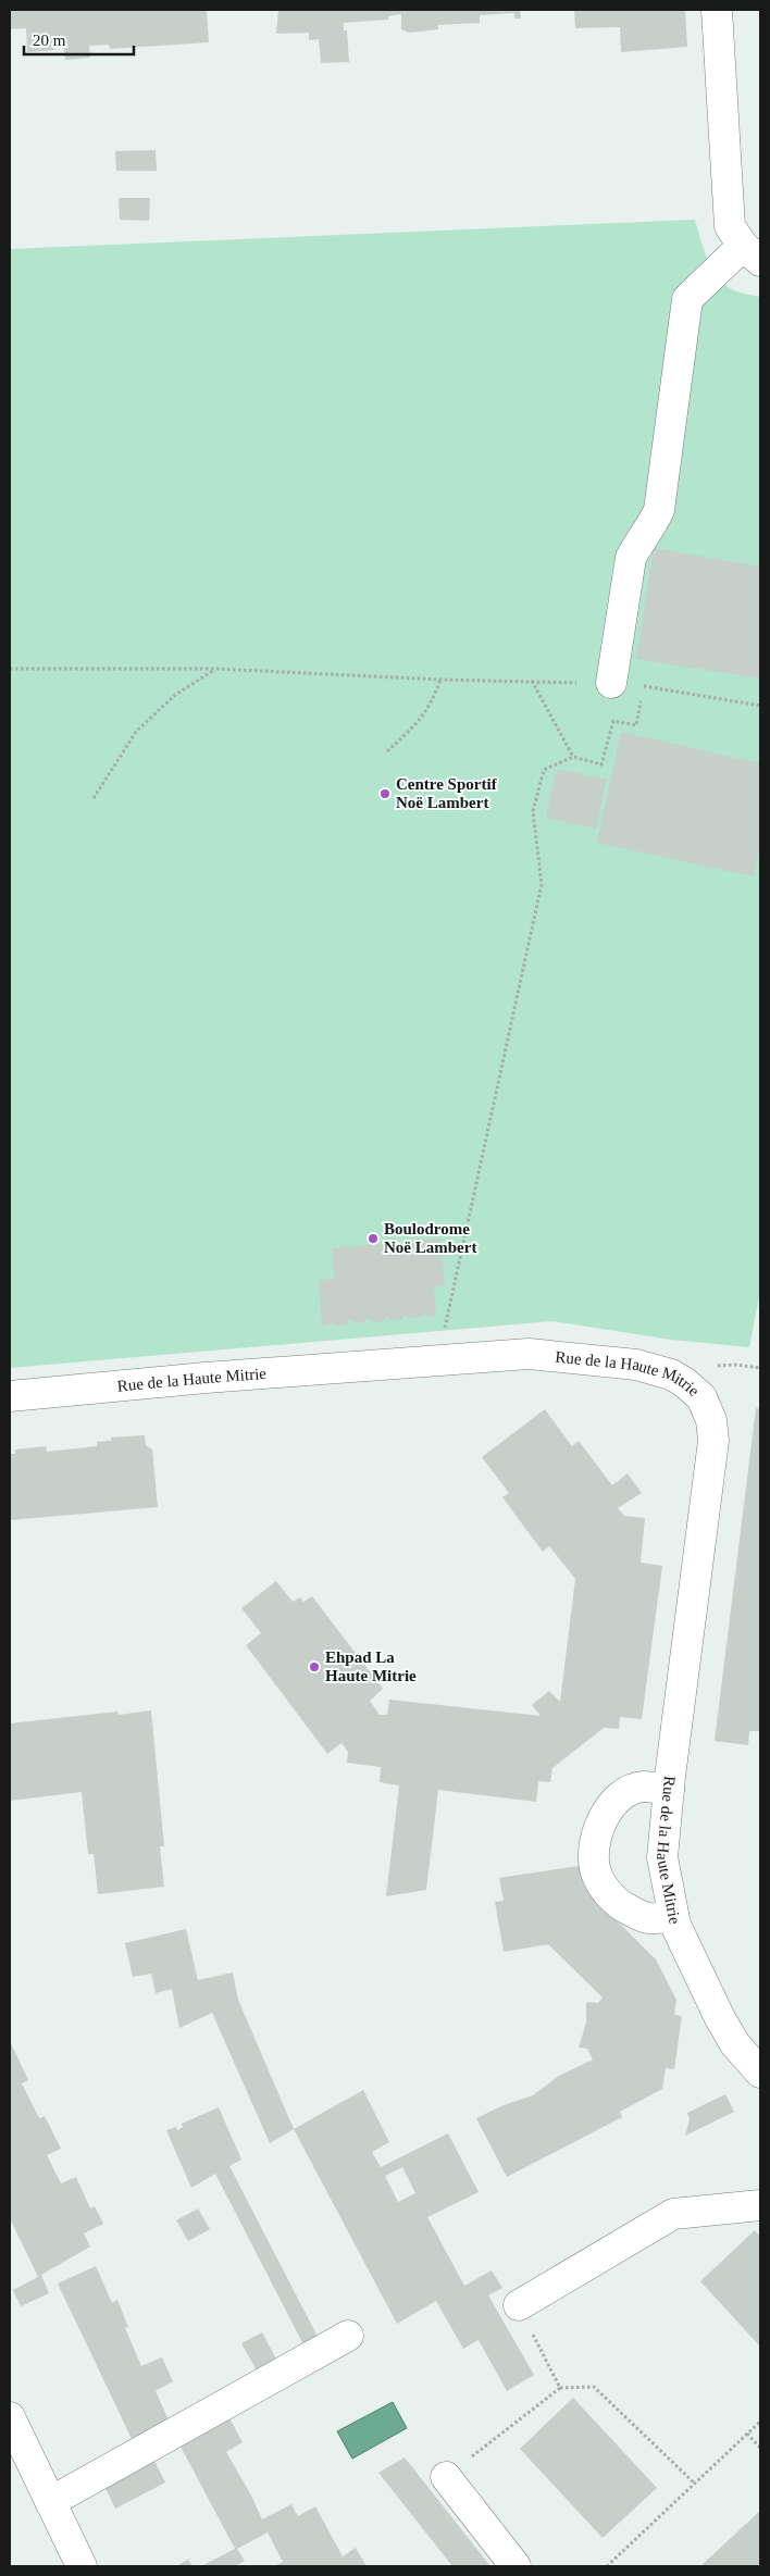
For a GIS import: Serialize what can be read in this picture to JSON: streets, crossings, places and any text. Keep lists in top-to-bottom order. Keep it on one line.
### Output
{"streets":{"street":["Rue de la Haute Mitrie"]},"places":["Centre Sportif Noë Lambert","Boulodrome Noë Lambert","Ehpad La Haute Mitrie"],"scale_bar":"20 m"}
